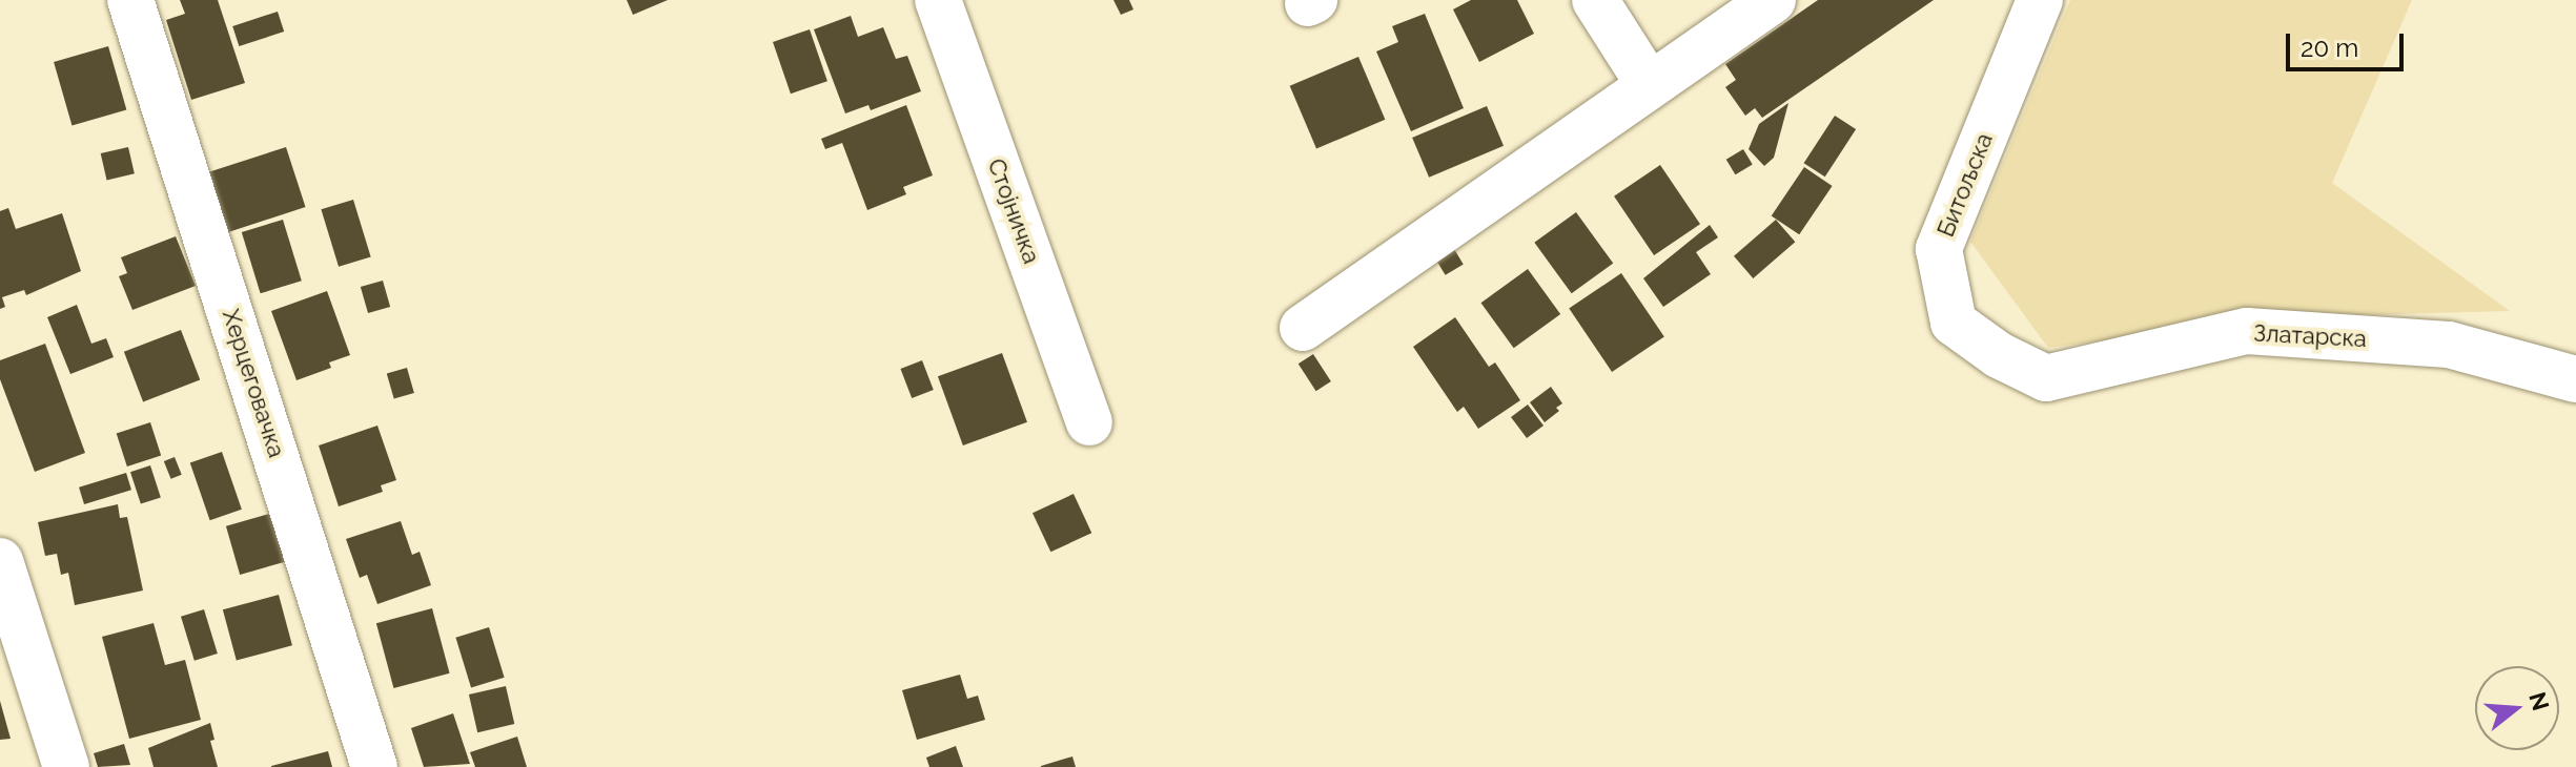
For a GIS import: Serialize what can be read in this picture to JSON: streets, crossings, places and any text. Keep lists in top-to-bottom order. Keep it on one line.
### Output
{"streets":{"street":["Битољска","Стојничка","Златарска","Херцеговачка"]},"crossings":[["Битољска","Златарска"]],"scale_bar":"20 m","north":"right"}
